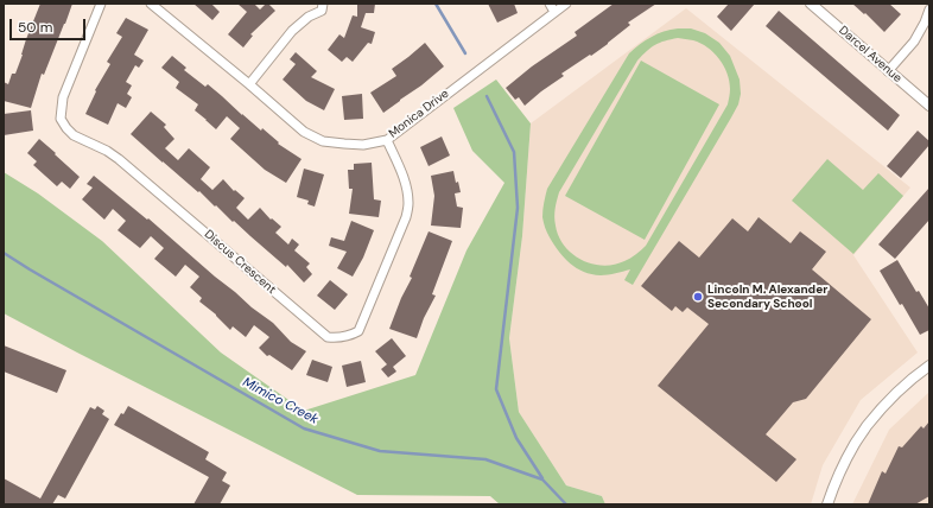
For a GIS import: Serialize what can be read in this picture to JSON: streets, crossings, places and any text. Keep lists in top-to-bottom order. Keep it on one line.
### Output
{"streets":{"street":["Darcel Avenue","Monica Drive","Discus Crescent"]},"crossings":[["Monica Drive","Discus Crescent"]],"water":["Mimico Creek"],"places":["Lincoln M. Alexander Secondary School"],"scale_bar":"50 m"}
